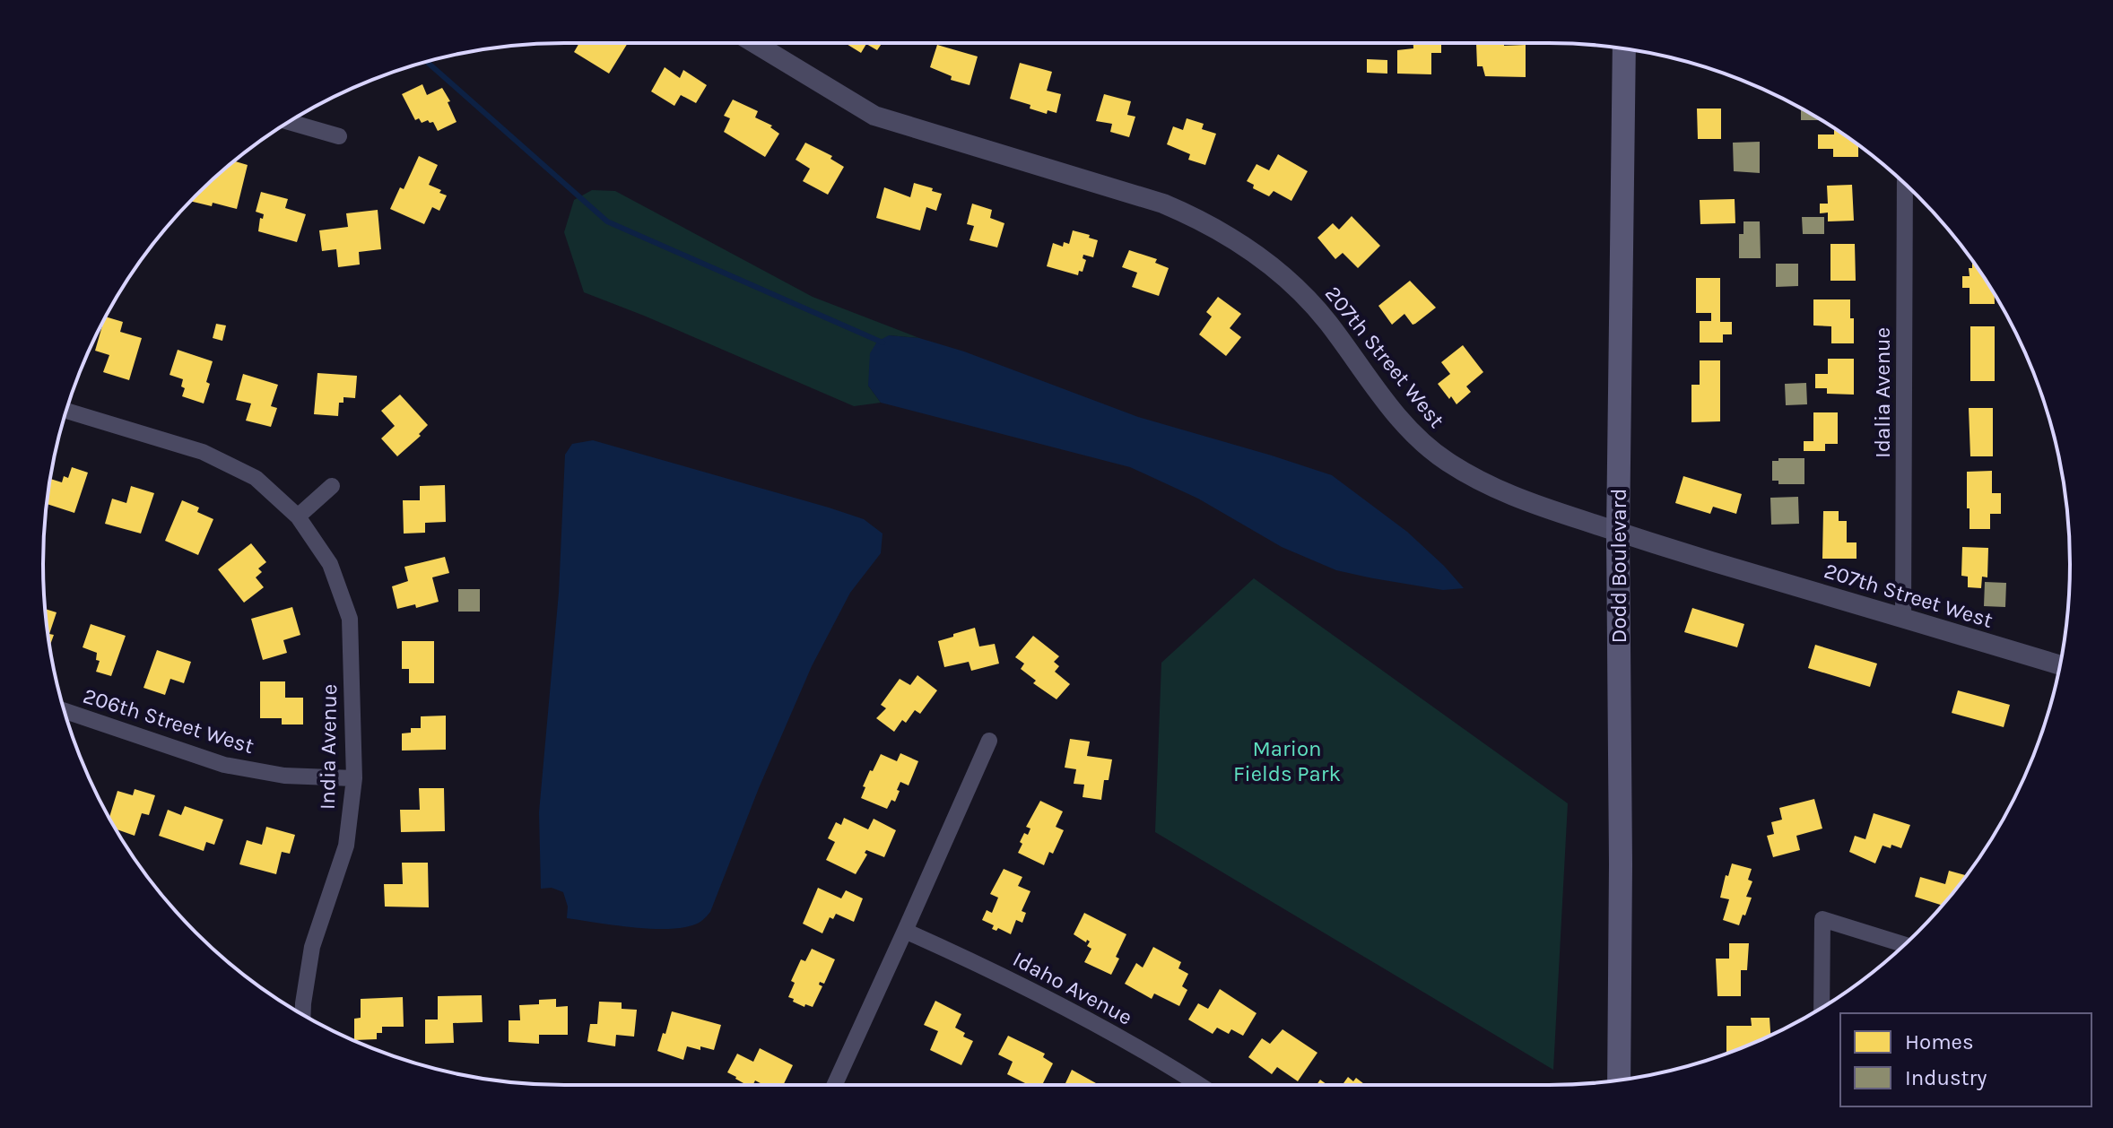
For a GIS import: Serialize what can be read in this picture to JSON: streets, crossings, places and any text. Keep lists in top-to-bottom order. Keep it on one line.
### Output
{"streets":{"main road":["Dodd Boulevard"],"street":["207th Street West","Idalia Avenue","206th Street West","India Avenue","Idaho Avenue"]},"crossings":[["207th Street West","Idalia Avenue"],["207th Street West","Dodd Boulevard"],["206th Street West","India Avenue"]],"parks":["Marion Fields Park"],"legend":["Homes","Industry"]}
